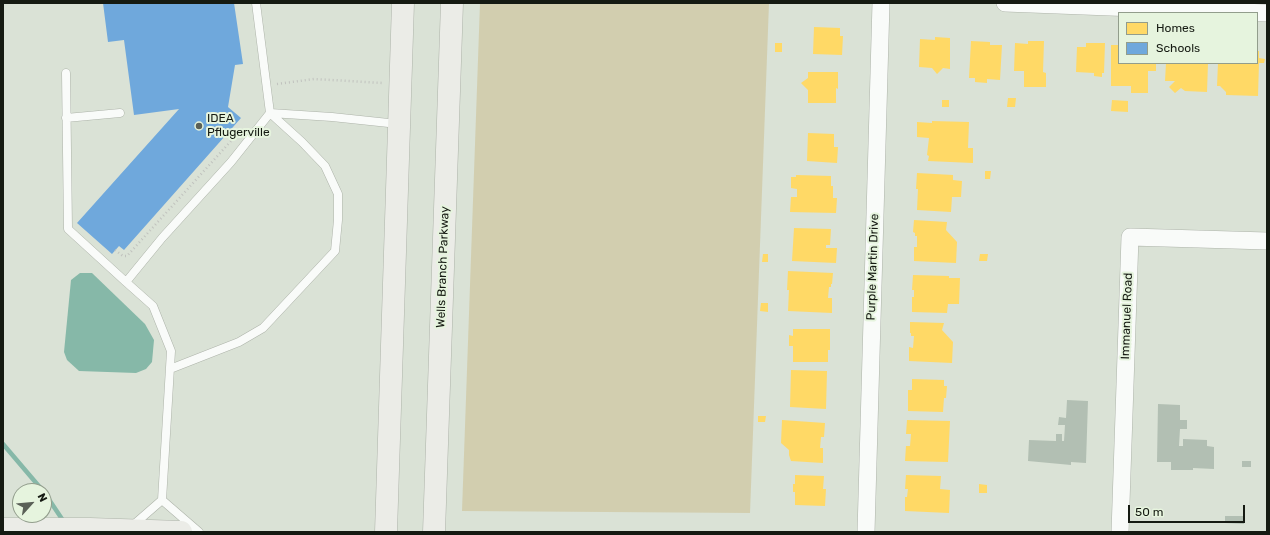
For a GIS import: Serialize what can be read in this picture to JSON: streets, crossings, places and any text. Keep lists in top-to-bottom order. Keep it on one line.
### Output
{"streets":{"street":["Wells Branch Parkway","Purple Martin Drive","Immanuel Road"]},"places":["IDEA Pflugerville"],"legend":["Homes","Schools"],"scale_bar":"50 m","north":"top right"}
